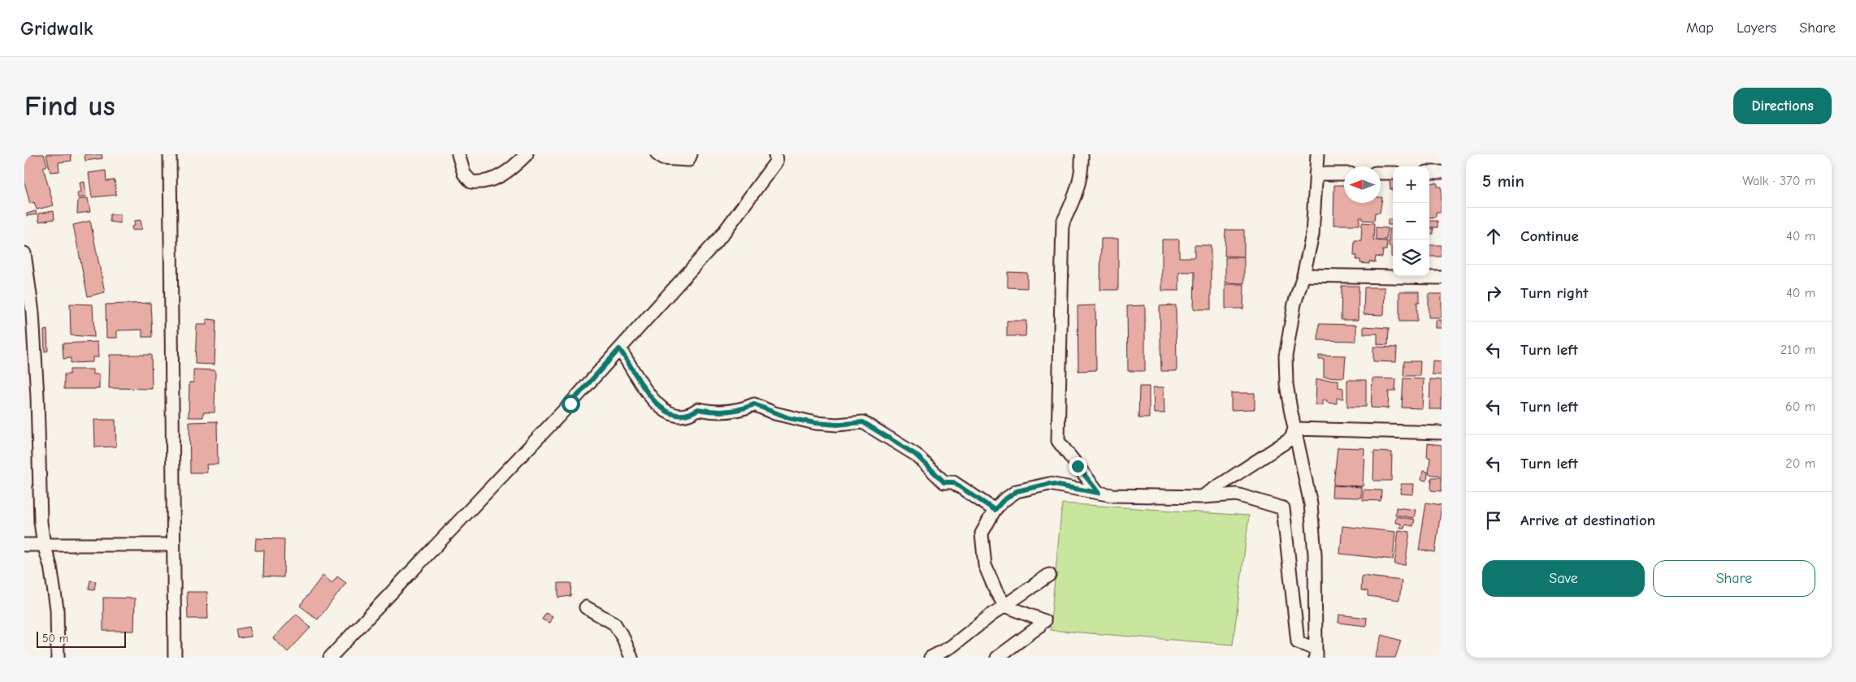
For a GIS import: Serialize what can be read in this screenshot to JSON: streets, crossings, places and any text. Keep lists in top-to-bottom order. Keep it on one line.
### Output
{"scale_bar":"50 m","north":"left","page":{"header":"Gridwalk","nav":["Map","Layers","Share"],"buttons":["Directions",["Save","Share"]],"title":"Find us","heading":["5 min","Walk · 370 m"],"map_buttons":["+","−"],"list":[["Continue","40 m"],["Turn right","40 m"],["Turn left","210 m"],["Turn left","60 m"],["Turn left","20 m"],"Arrive at destination"],"scale":"50 m"}}
